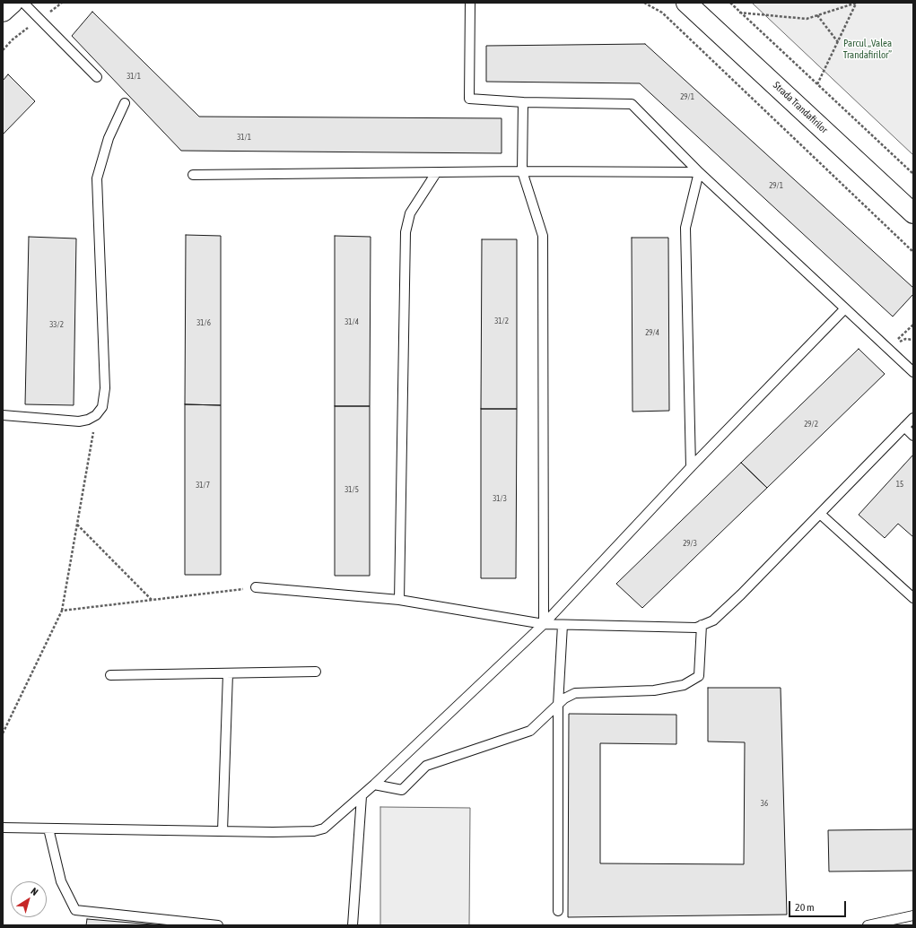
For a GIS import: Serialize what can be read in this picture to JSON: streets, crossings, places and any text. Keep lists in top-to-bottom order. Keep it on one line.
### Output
{"streets":{"main road":["Strada Trandafirilor"]},"parks":["Parcul „Valea Trandafirilor”"],"house_numbers":["31/1","29/1","31/1","29/1","31/2","31/4","31/6","33/2","29/4","29/2","15","31/7","31/5","31/3","29/3","36"],"scale_bar":"20 m","north":"top right"}
